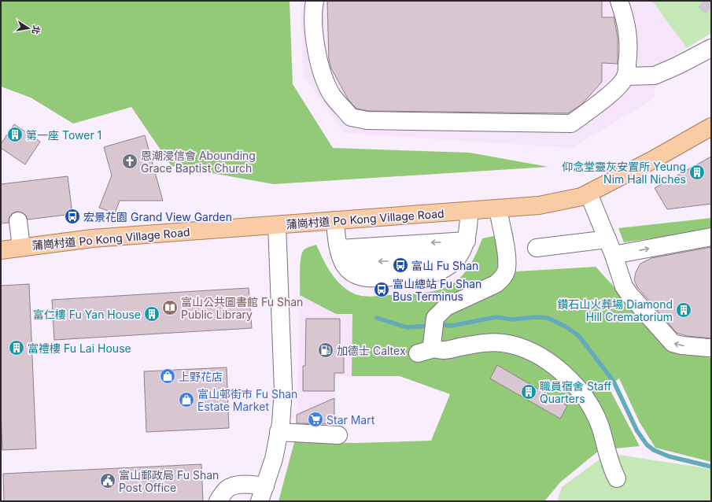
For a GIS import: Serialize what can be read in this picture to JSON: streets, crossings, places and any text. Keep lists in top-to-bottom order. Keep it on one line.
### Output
{"streets":{"main road":["蒲崗村道 Po Kong Village Road"]},"places":{"building":["第一座 Tower 1","仰念堂靈灰安置所 Yeung Nim Hall Niches","鑽石山火葬場 Diamond Hill Crematorium","富仁樓 Fu Yan House","富禮樓 Fu Lai House","職員宿舍 Staff Quarters"],"church":["恩潮浸信會 Abounding Grace Baptist Church"],"bus stop":["宏景花園 Grand View Garden","富山 Fu Shan","富山總站 Fu Shan Bus Terminus"],"library":["富山公共圖書館 Fu Shan Public Library"],"fuel station":["加德士 Caltex"],"shop":["上野花店","富山邨街市 Fu Shan Estate Market"],"supermarket":["Star Mart"],"public building":["富山郵政局 Fu Shan Post Office"]},"north":"right"}
